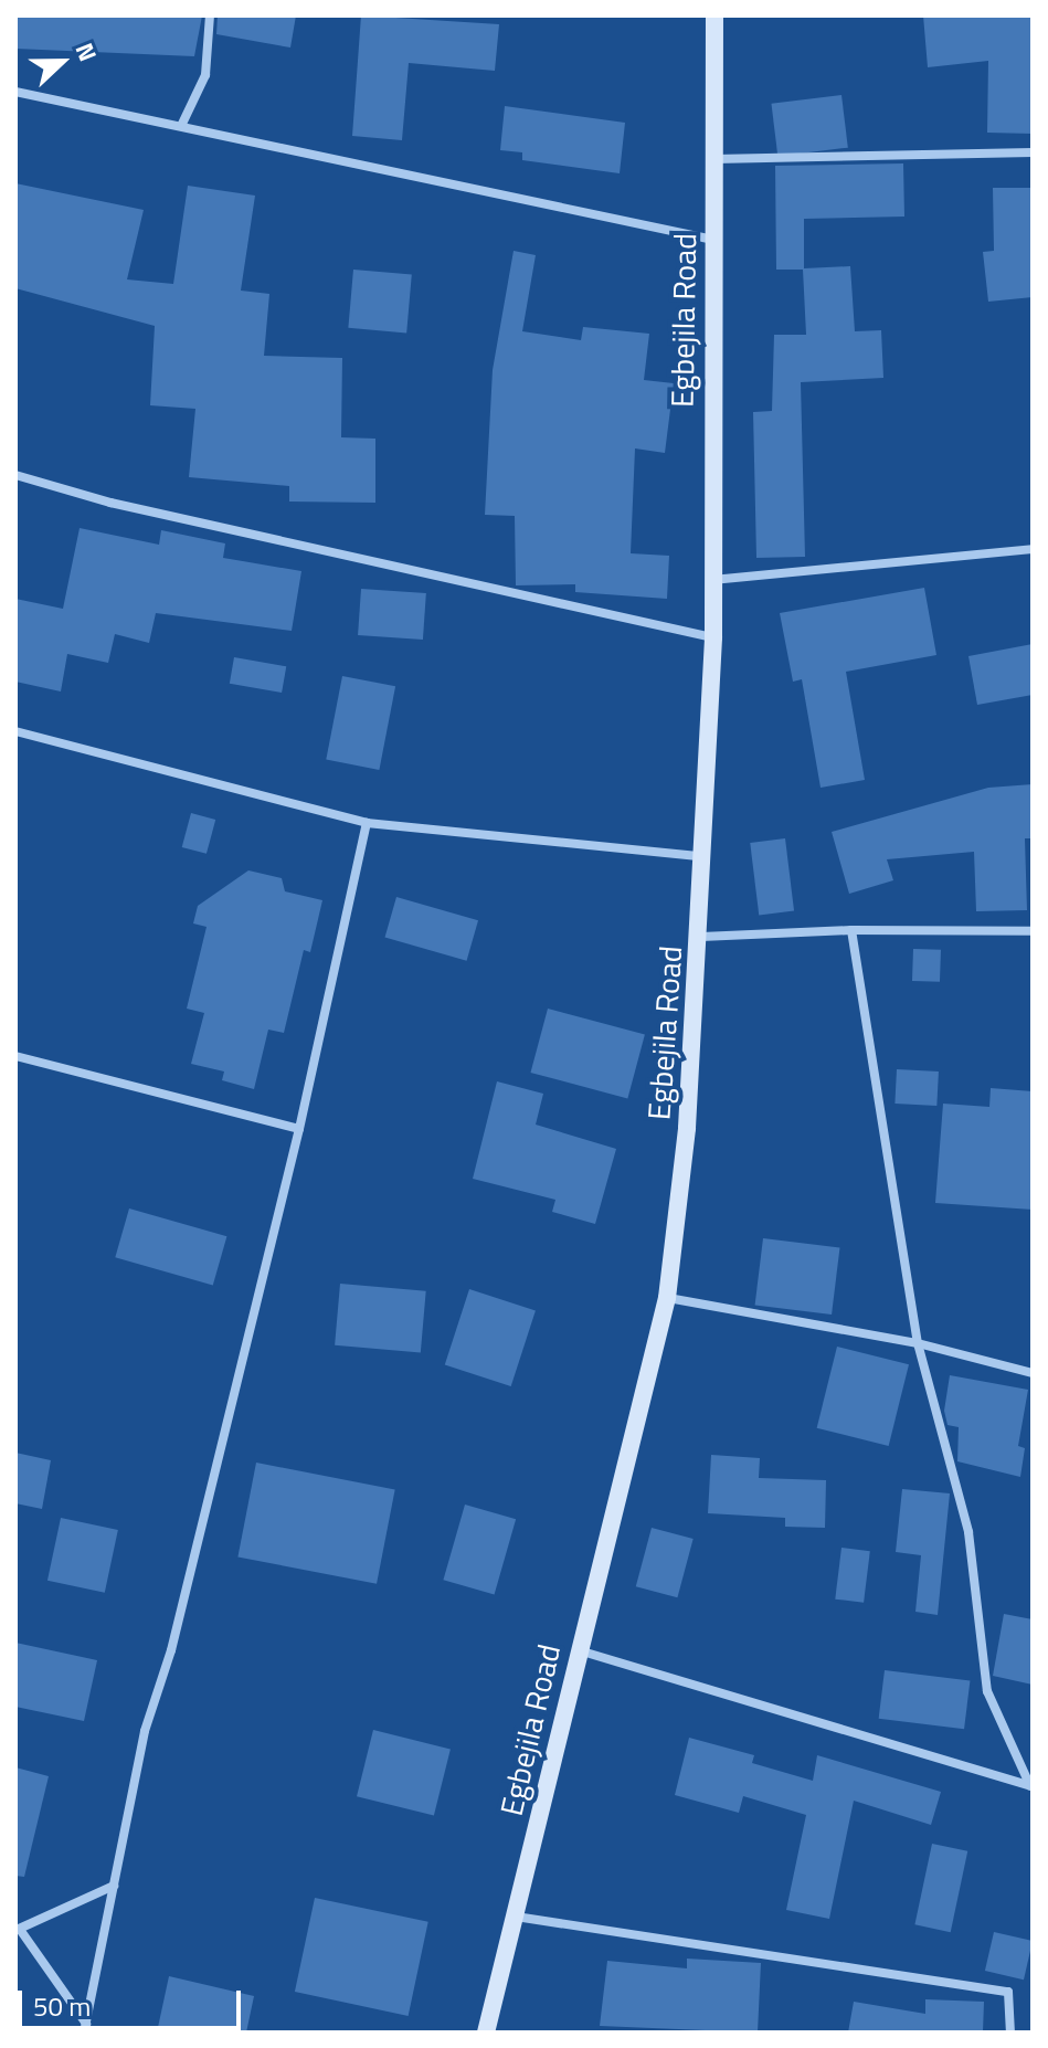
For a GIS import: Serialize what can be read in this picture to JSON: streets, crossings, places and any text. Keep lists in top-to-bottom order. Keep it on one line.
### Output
{"streets":{"street":["Egbejila Road"]},"scale_bar":"50 m","north":"right"}
